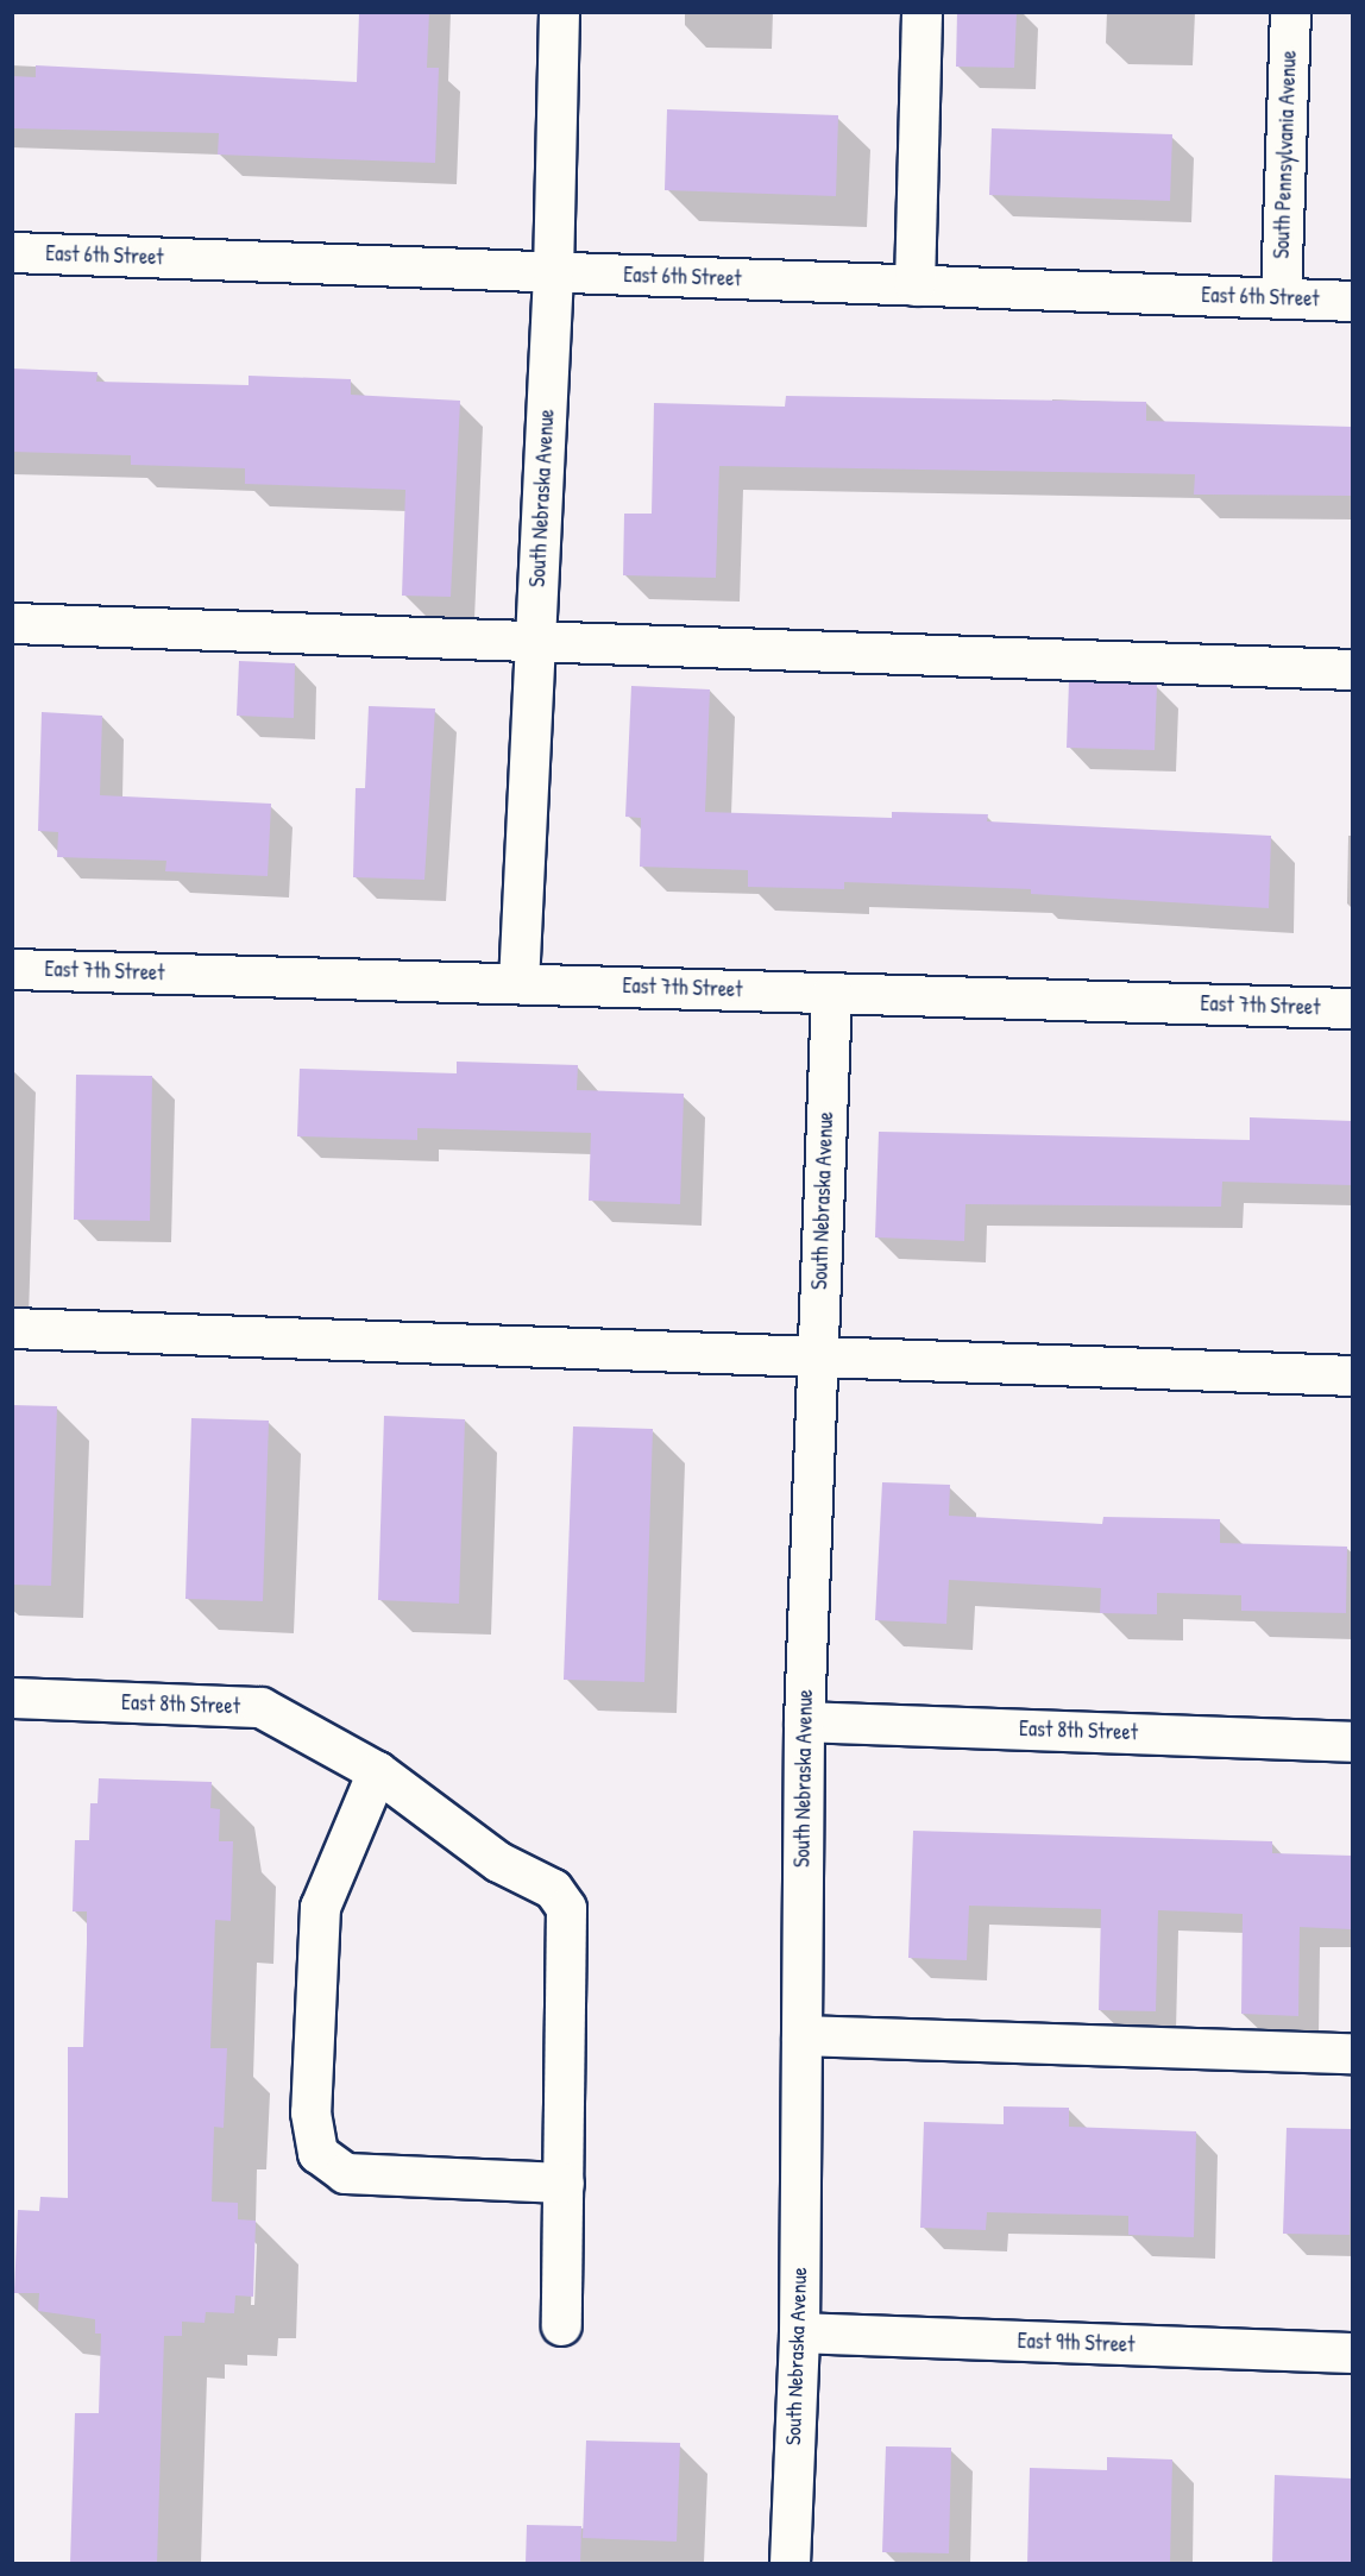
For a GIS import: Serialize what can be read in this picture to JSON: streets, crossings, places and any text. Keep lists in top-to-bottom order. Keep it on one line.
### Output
{"streets":{"street":["South Pennsylvania Avenue","East 6th Street","South Nebraska Avenue","East 7th Street","East 8th Street","East 9th Street"]},"crossings":[["South Pennsylvania Avenue","East 6th Street"],["East 6th Street","South Nebraska Avenue"],["South Nebraska Avenue","East 7th Street"],["South Nebraska Avenue","East 8th Street"],["South Nebraska Avenue","East 9th Street"]]}
